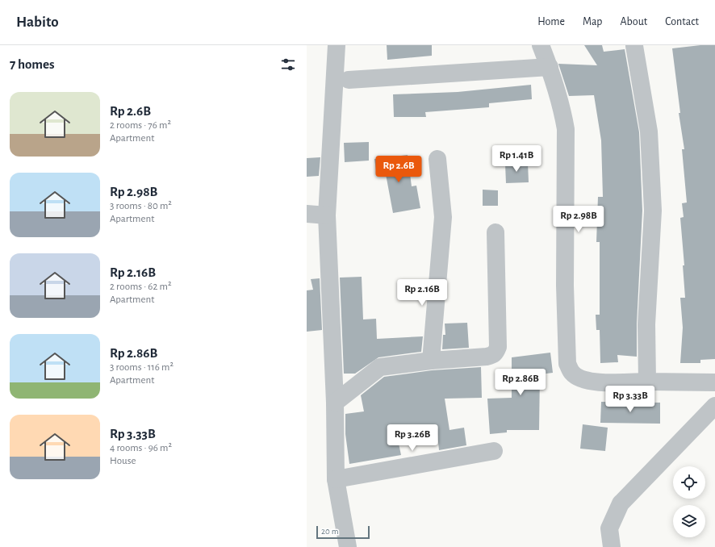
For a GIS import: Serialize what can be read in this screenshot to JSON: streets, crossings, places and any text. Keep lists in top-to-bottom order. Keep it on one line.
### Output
{"scale_bar":"20 m","page":{"header":"Habito","nav":["Home","Map","About","Contact"],"heading":"7 homes","list":[{"name":"Rp 2.6B","note":"2 rooms · 76 m² · Apartment"},{"name":"Rp 2.98B","note":"3 rooms · 80 m² · Apartment"},{"name":"Rp 2.16B","note":"2 rooms · 62 m² · Apartment"},{"name":"Rp 2.86B","note":"3 rooms · 116 m² · Apartment"},{"name":"Rp 3.33B","note":"4 rooms · 96 m² · House"}],"price":["Rp 1.41B","Rp 2.6B","Rp 2.98B","Rp 2.16B","Rp 2.86B","Rp 3.33B","Rp 3.26B"],"scale":"20 m"}}
